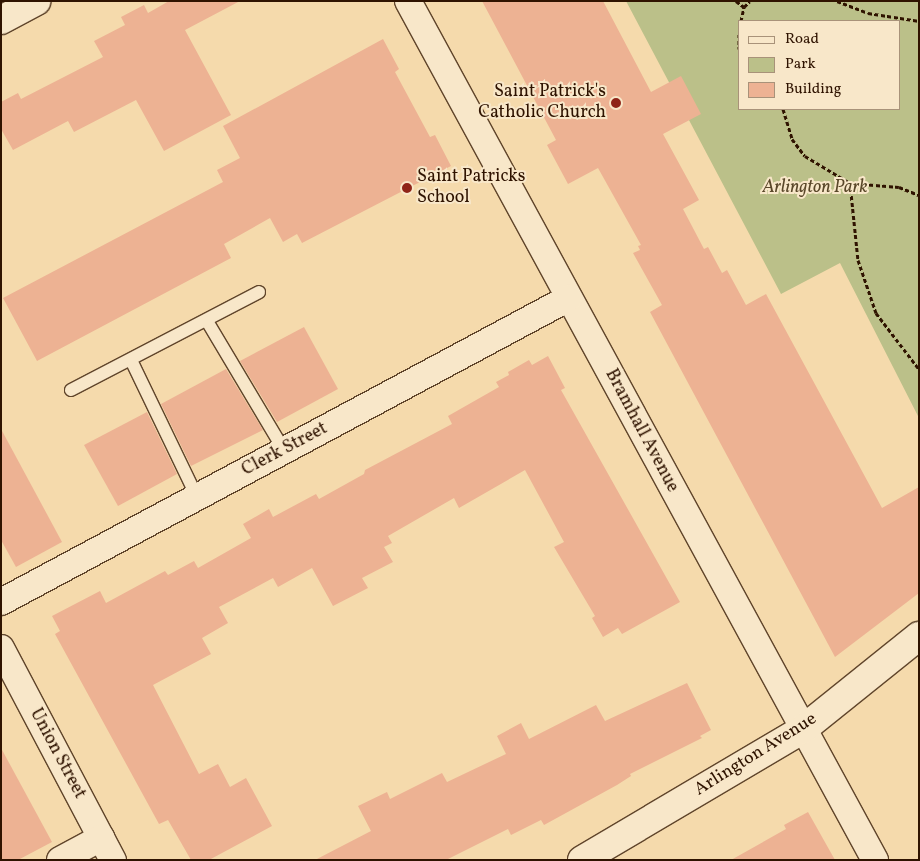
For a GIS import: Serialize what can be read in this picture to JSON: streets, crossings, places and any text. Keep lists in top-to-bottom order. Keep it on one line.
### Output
{"streets":{"street":["Bramhall Avenue","Clerk Street","Union Street","Arlington Avenue"]},"crossings":[["Bramhall Avenue","Clerk Street"],["Bramhall Avenue","Arlington Avenue"]],"parks":["Arlington Park"],"places":["Saint Patrick's Catholic Church","Saint Patricks School"],"legend":["Road","Park","Building"]}
